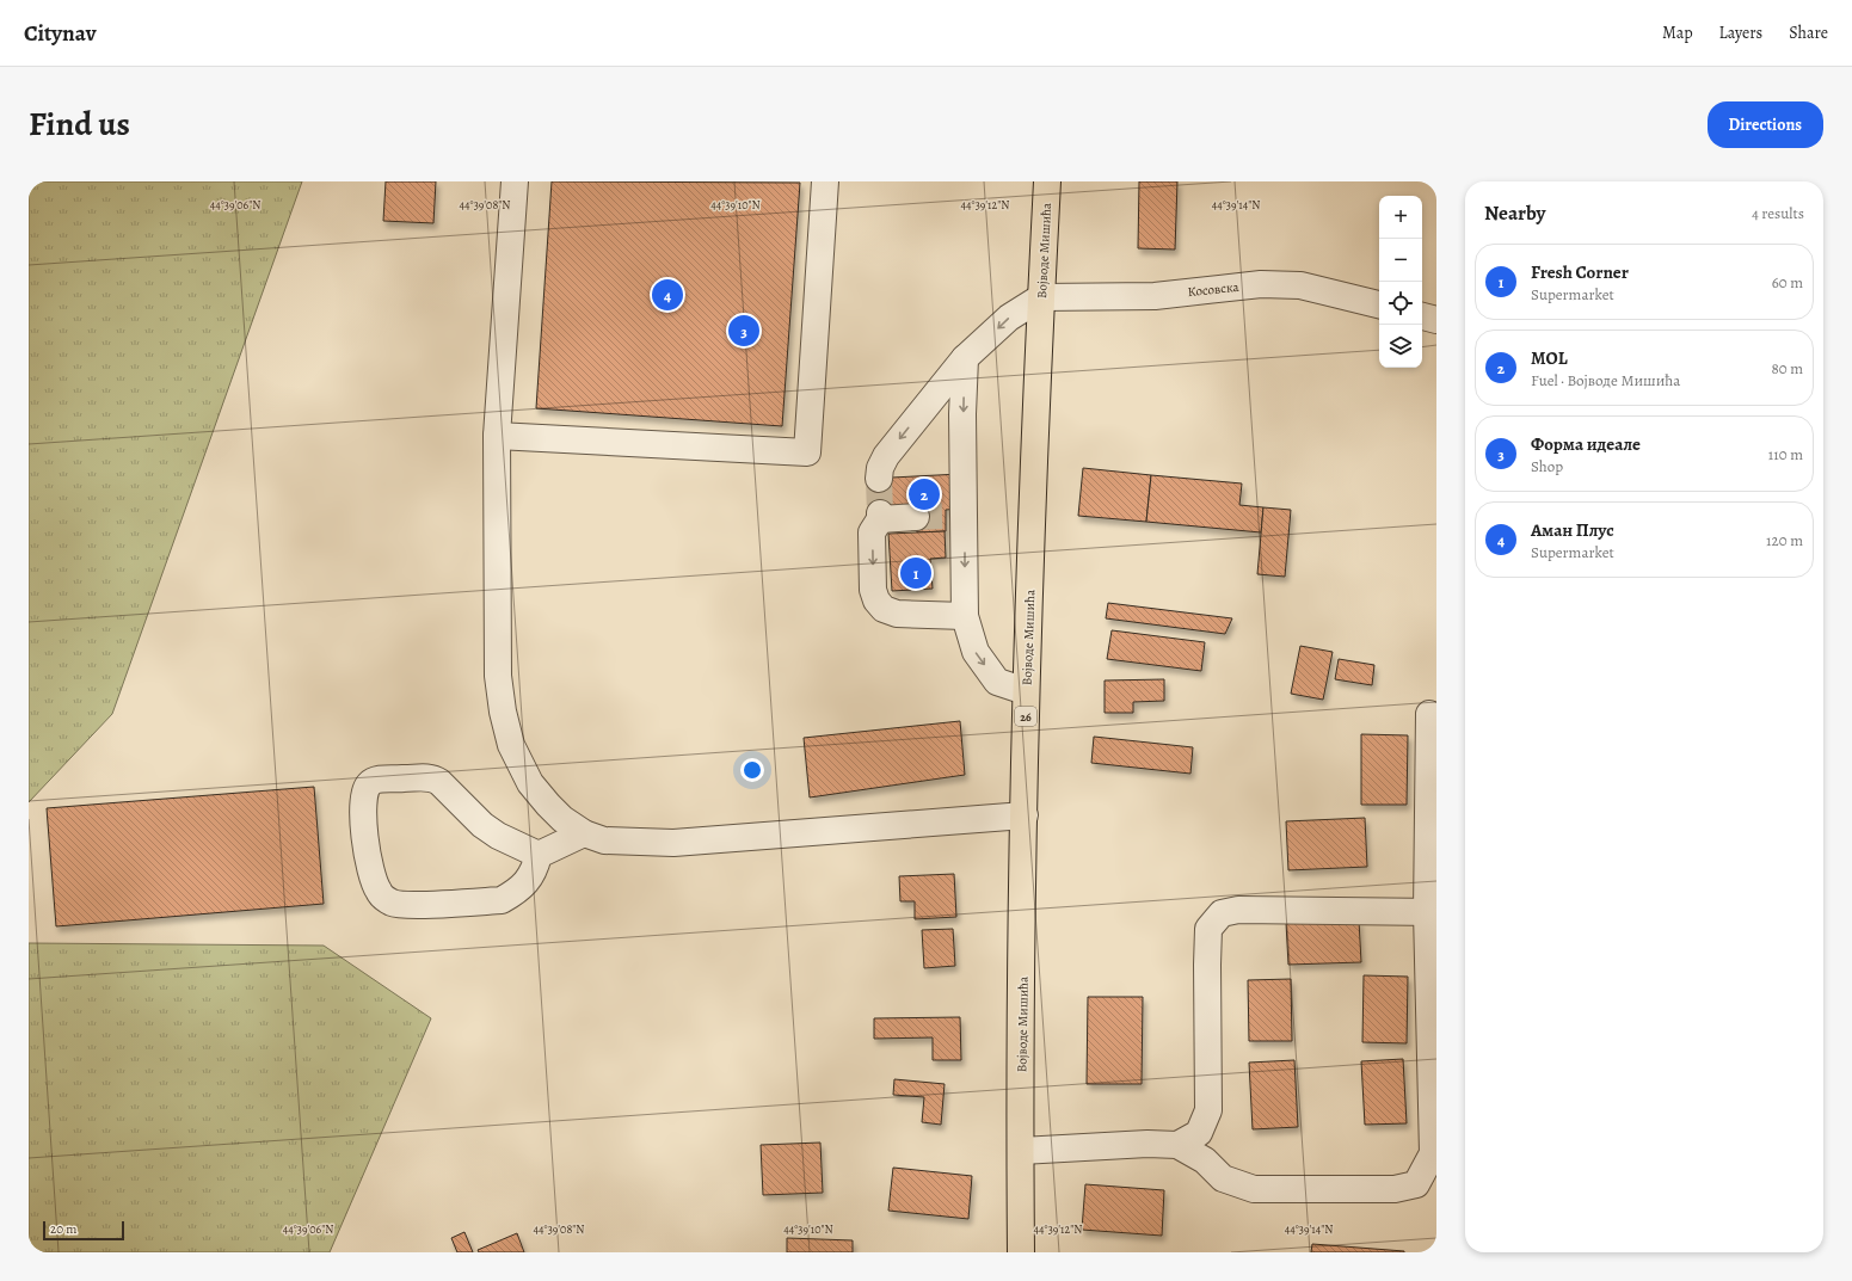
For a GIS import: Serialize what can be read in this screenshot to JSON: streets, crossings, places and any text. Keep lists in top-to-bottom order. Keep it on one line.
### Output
{"streets":{"main road":["Војводе Мишића","26"],"street":["Косовска"]},"crossings":[["Војводе Мишића","Косовска"]],"scale_bar":"20 m","page":{"header":"Citynav","nav":["Map","Layers","Share"],"title":"Find us","buttons":"Directions","heading":["Nearby","4 results"],"map_buttons":["+","−"],"list":[{"mark":"1","name":"Fresh Corner","note":"Supermarket","value":"60 m"},{"mark":"2","name":"MOL","note":"Fuel · Војводе Мишића","value":"80 m"},{"mark":"3","name":"Форма идеале","note":"Shop","value":"110 m"},{"mark":"4","name":"Аман Плус","note":"Supermarket","value":"120 m"}],"pins":["4","3","2","1"],"scale":"20 m"},"coordinates":["44°39'06\"N","44°39'08\"N","44°39'10\"N","44°39'12\"N","44°39'14\"N"]}
